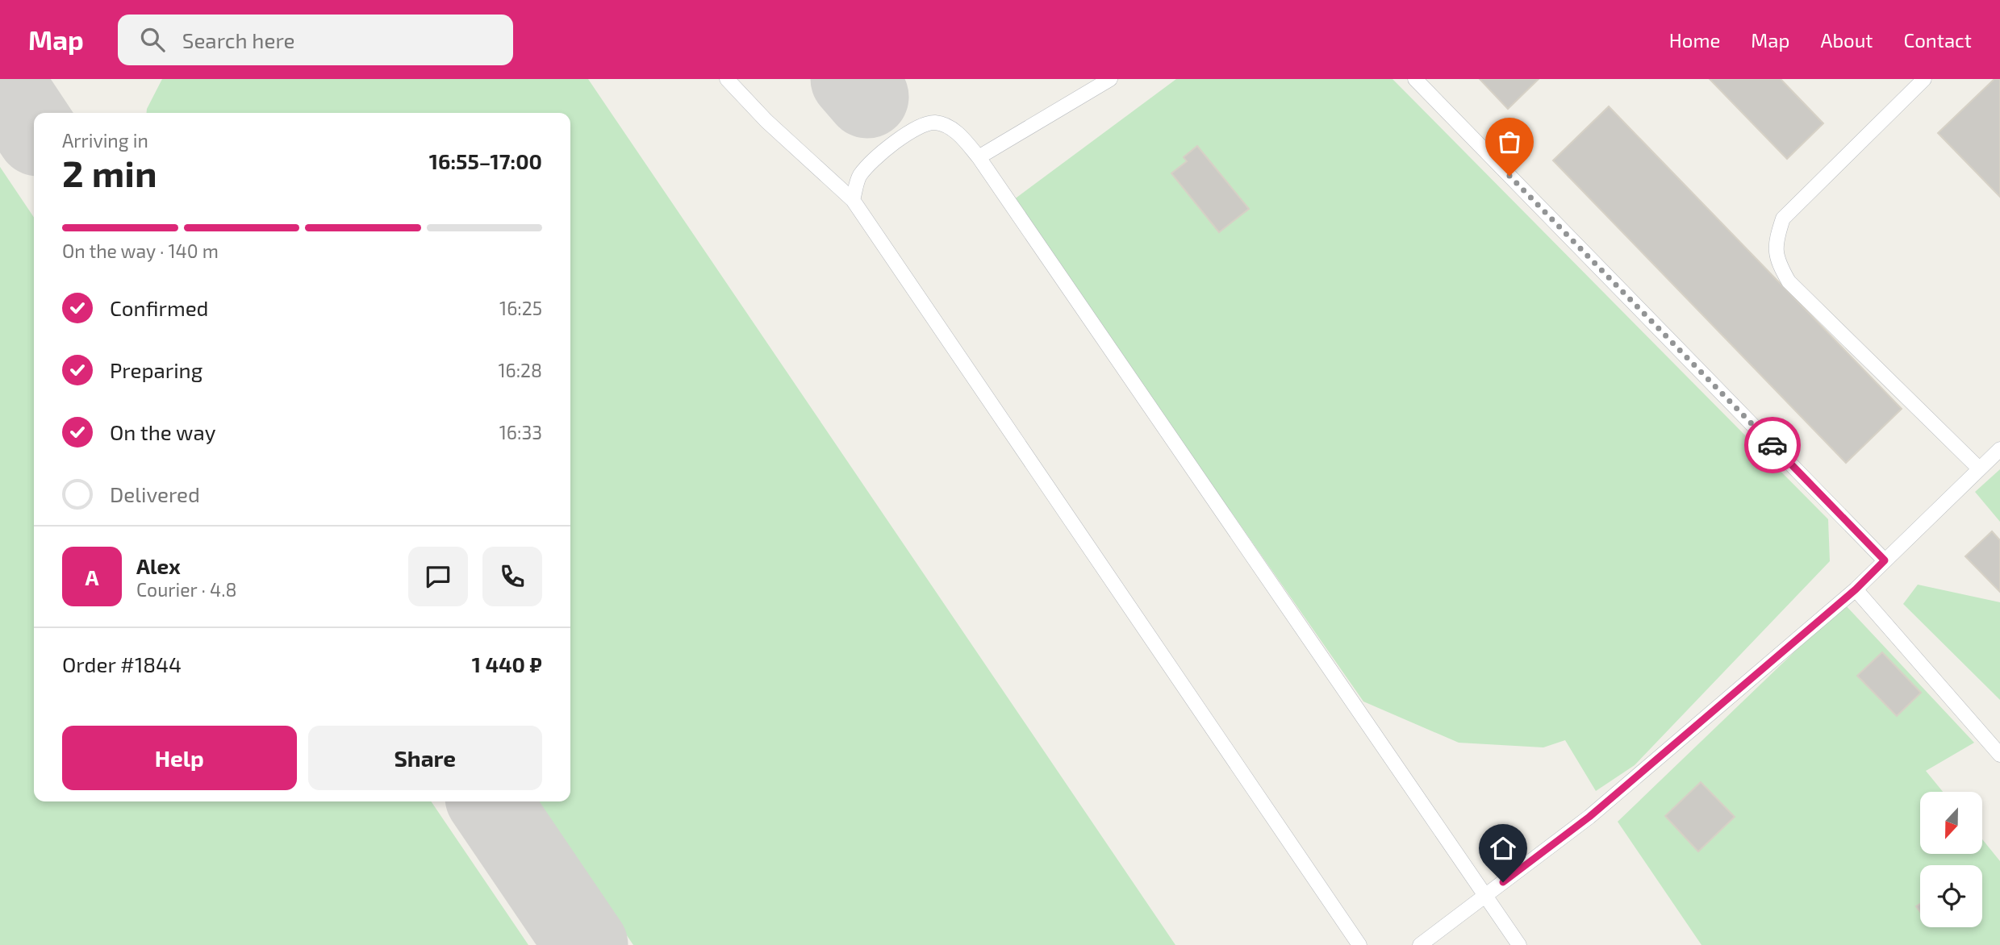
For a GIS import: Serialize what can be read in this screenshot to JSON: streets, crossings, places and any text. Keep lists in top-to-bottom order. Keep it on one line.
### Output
{"north":"bottom","page":{"header":"Map","search":"Search here","nav":["Home","Map","About","Contact"],"heading":["2 min","Arriving in","16:55–17:00"],"panel":["Alex","Courier · 4.8","Order #1844","1 440 ₽"],"bar":"On the way · 140 m","list":[["Confirmed","16:25"],["Preparing","16:28"],["On the way","16:33"],"Delivered"],"round":"A","buttons":["Help","Share"]}}
